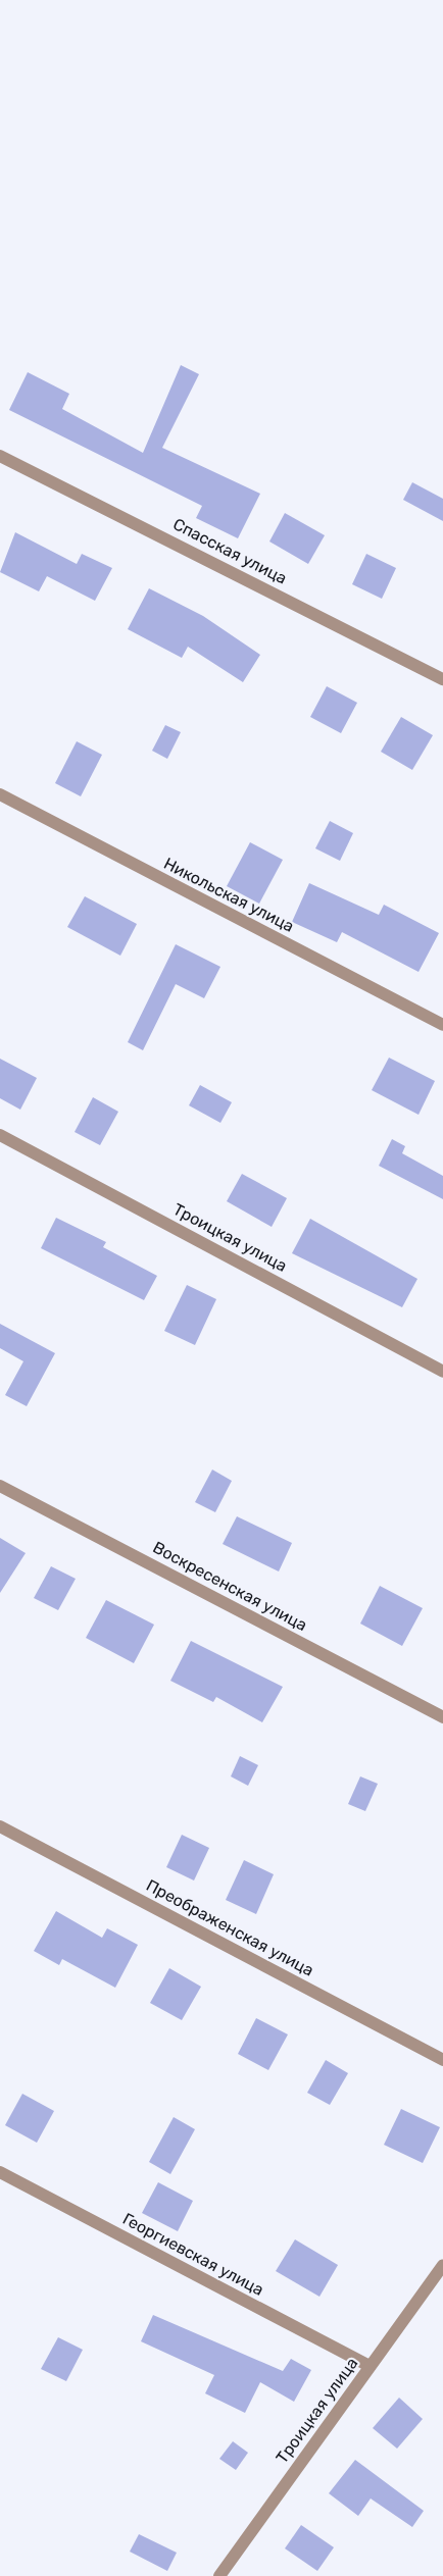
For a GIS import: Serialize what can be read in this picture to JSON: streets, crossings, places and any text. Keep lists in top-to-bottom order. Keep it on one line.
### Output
{"streets":{"street":["Спасская улица","Никольская улица","Троицкая улица","Воскресенская улица","Преображенская улица","Георгиевская улица"]},"crossings":[["Троицкая улица","Георгиевская улица"]]}
